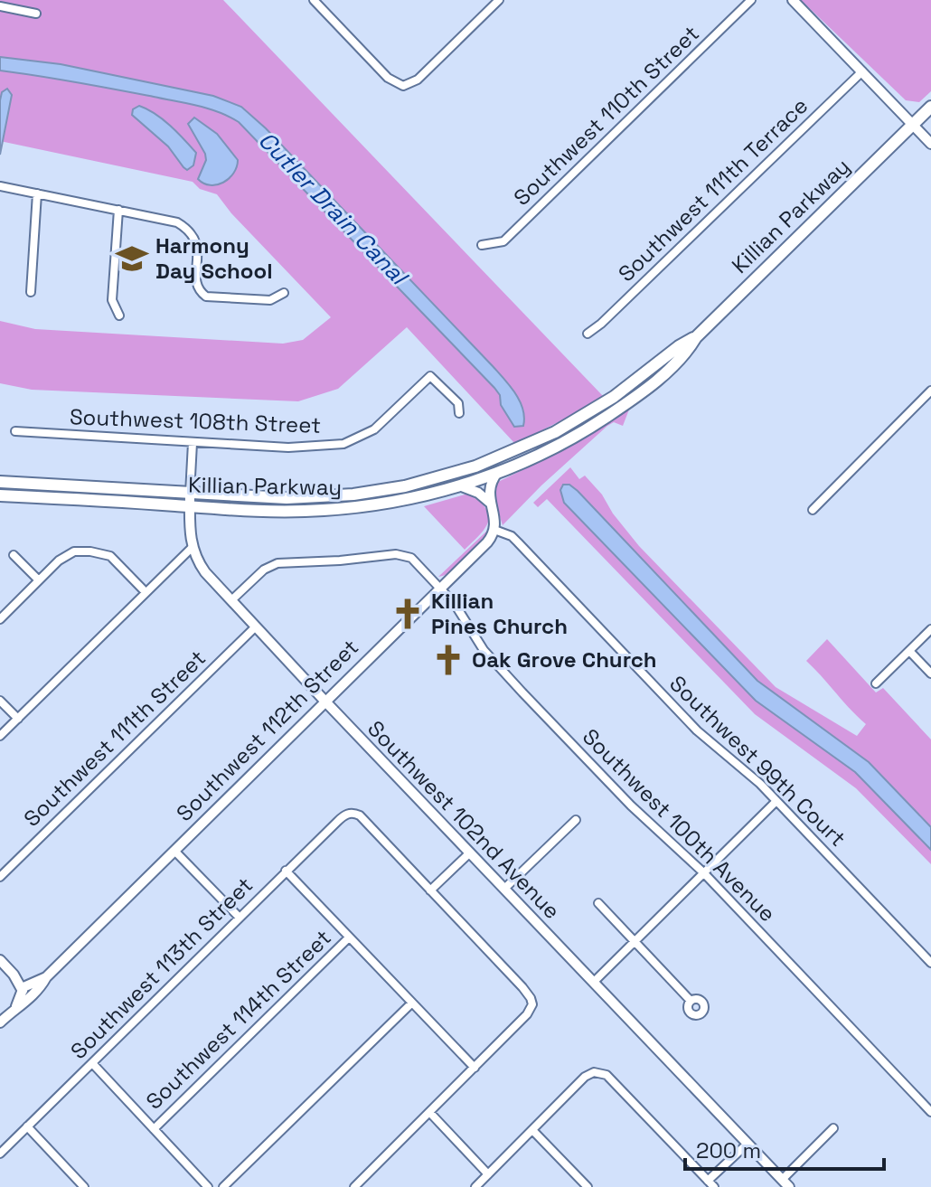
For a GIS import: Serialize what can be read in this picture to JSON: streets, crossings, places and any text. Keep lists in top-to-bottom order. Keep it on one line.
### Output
{"streets":{"main road":["Killian Parkway"],"street":["Southwest 110th Street","Southwest 111th Terrace","Southwest 108th Street","Southwest 112th Street","Southwest 111th Street","Southwest 99th Court","Southwest 102nd Avenue","Southwest 100th Avenue","Southwest 113th Street","Southwest 114th Street"]},"crossings":[["Killian Parkway","Southwest 102nd Avenue"],["Southwest 108th Street","Southwest 102nd Avenue"],["Southwest 112th Street","Southwest 99th Court"],["Southwest 112th Street","Southwest 102nd Avenue"],["Southwest 112th Street","Southwest 100th Avenue"],["Southwest 111th Street","Southwest 102nd Avenue"],["Southwest 102nd Avenue","Southwest 100th Avenue"]],"water":["Cutler Drain Canal"],"places":{"school or university":["Harmony Day School"],"church":["Killian Pines Church","Oak Grove Church"]},"scale_bar":"200 m"}
